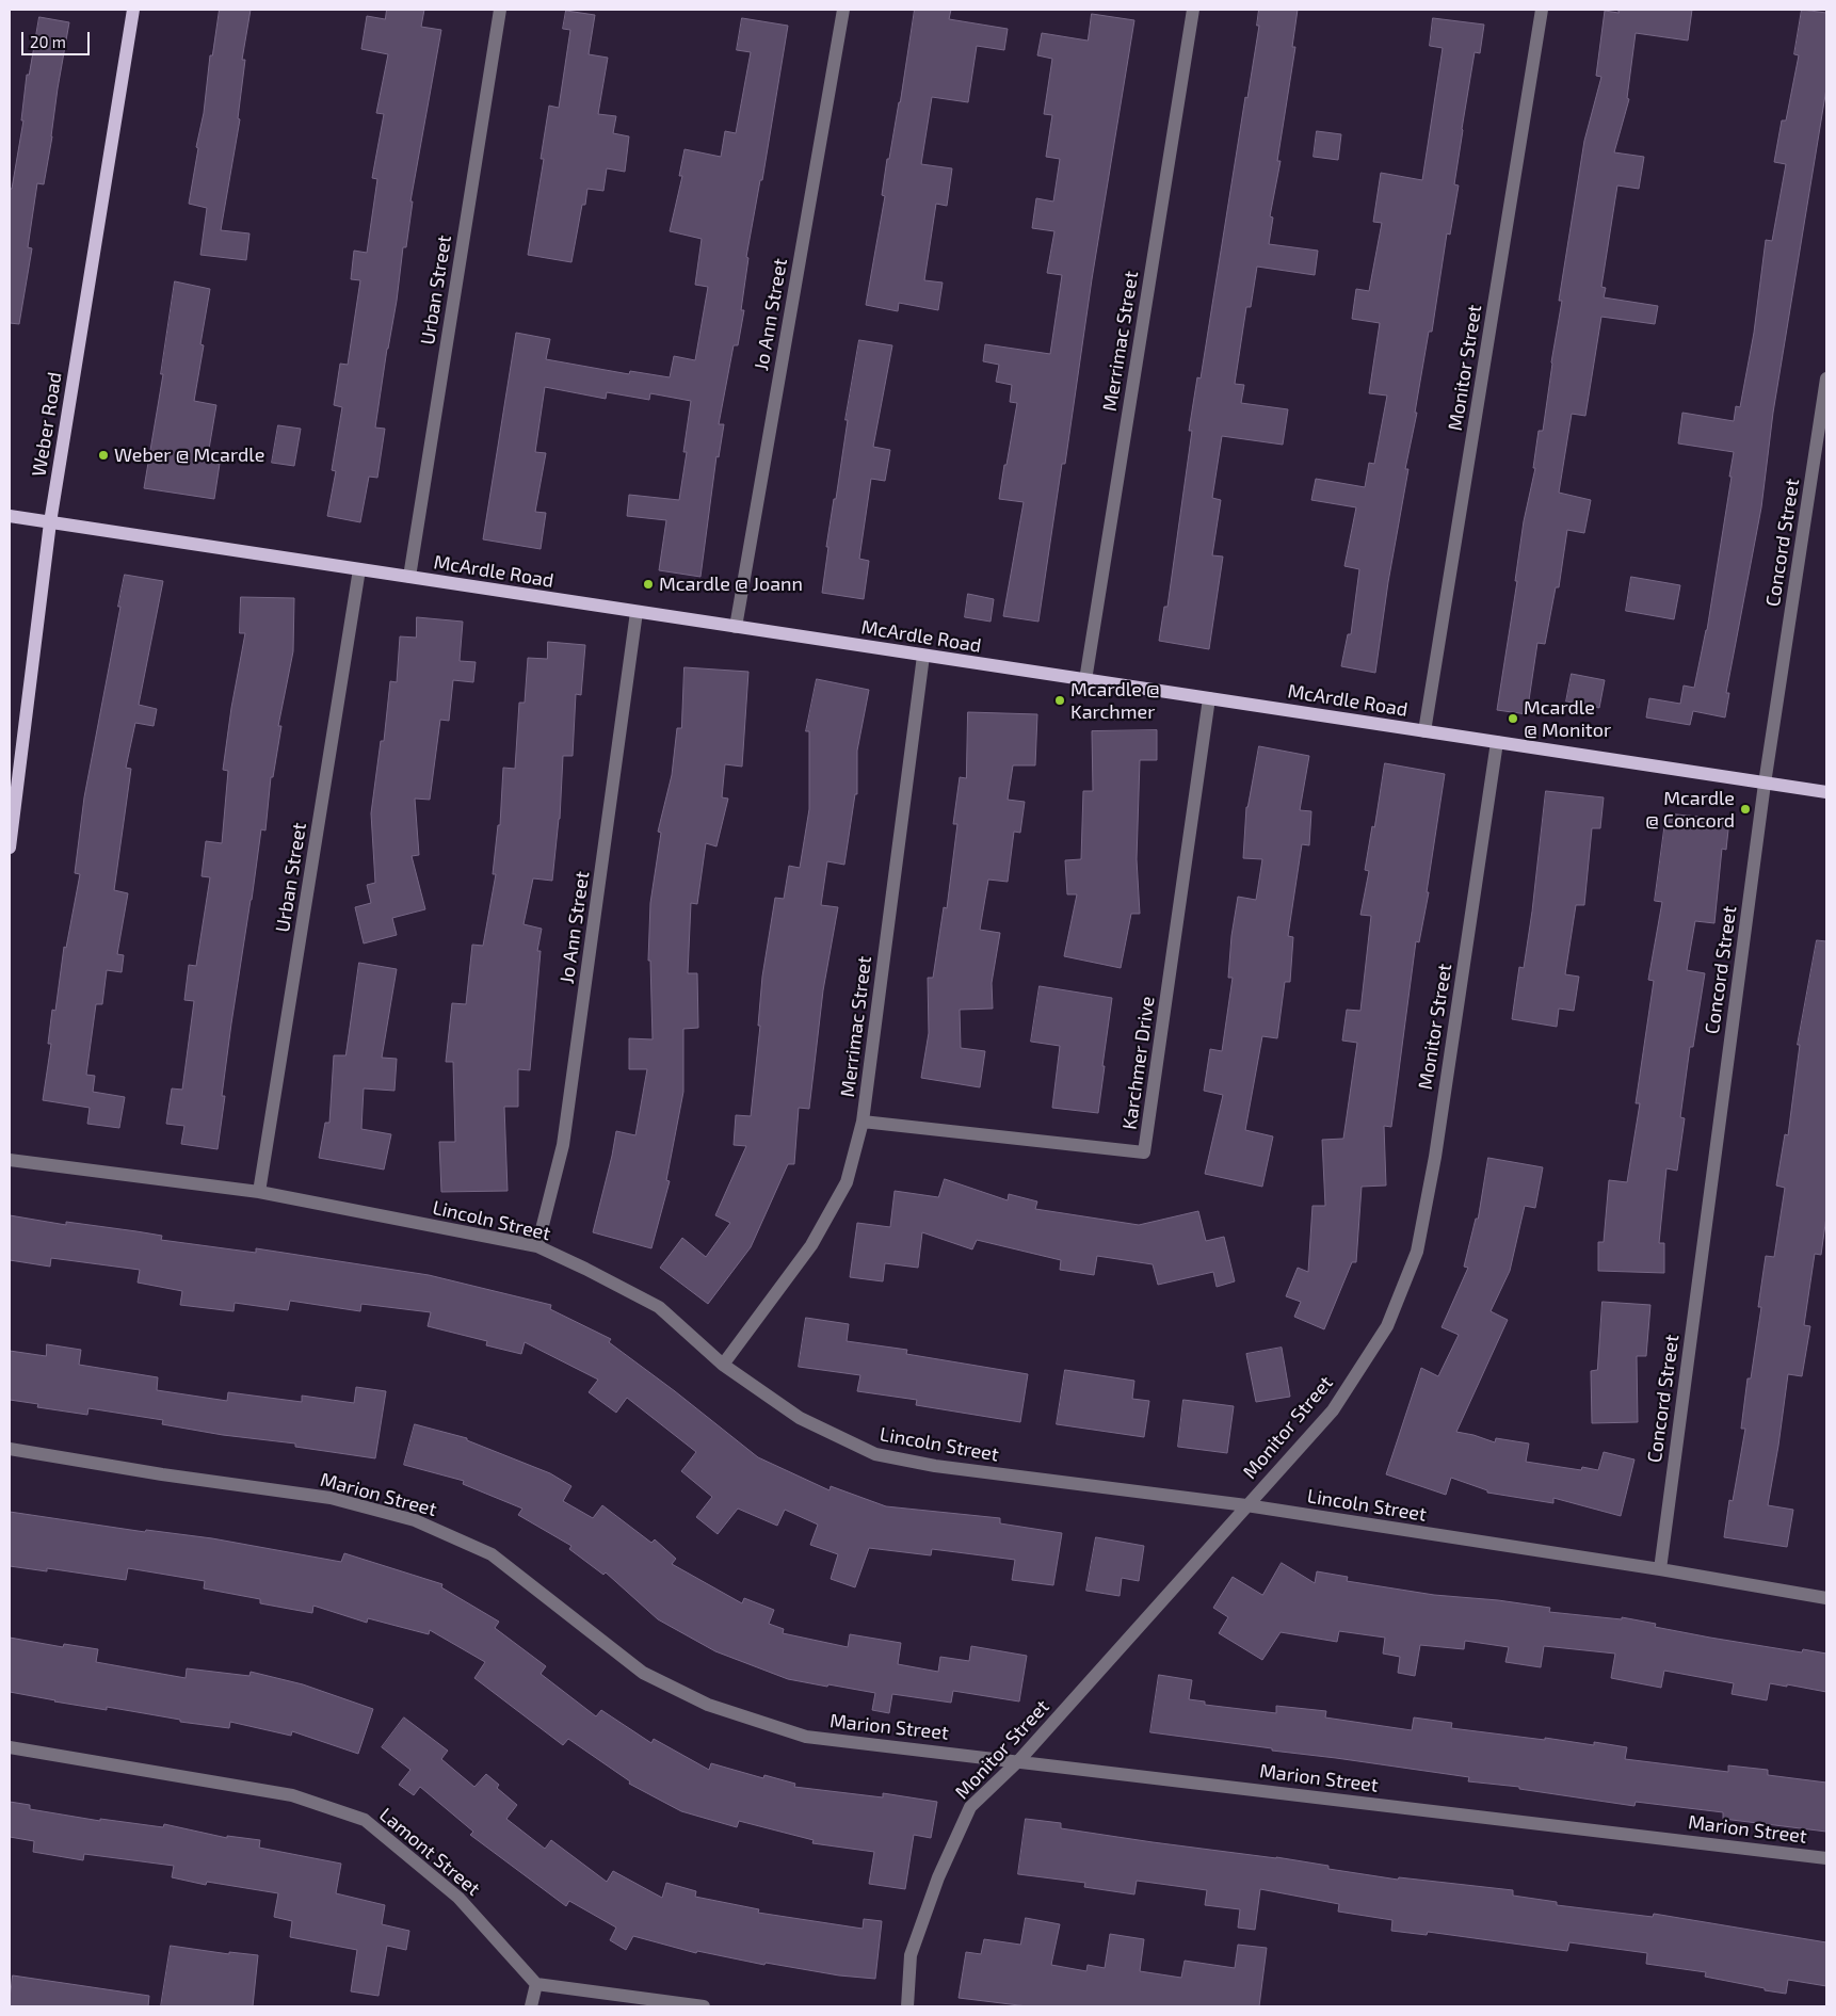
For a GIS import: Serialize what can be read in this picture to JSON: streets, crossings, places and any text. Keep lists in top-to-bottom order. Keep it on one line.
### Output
{"streets":{"main road":["Weber Road","McArdle Road"],"street":["Urban Street","Jo Ann Street","Merrimac Street","Monitor Street","Concord Street","Karchmer Drive","Lincoln Street","Marion Street","Lamont Street"]},"crossings":[["Urban Street","McArdle Road"],["Urban Street","Lincoln Street"],["Jo Ann Street","McArdle Road"],["Jo Ann Street","Lincoln Street"],["Merrimac Street","McArdle Road"],["Merrimac Street","Karchmer Drive"],["Merrimac Street","Lincoln Street"],["Monitor Street","McArdle Road"],["Monitor Street","Lincoln Street"],["Monitor Street","Marion Street"],["Weber Road","McArdle Road"],["Concord Street","McArdle Road"],["Concord Street","Lincoln Street"],["McArdle Road","Karchmer Drive"]],"places":["Weber @ Mcardle","Mcardle @ Joann","Mcardle @ Karchmer","Mcardle @ Monitor","Mcardle @ Concord"],"scale_bar":"20 m"}
